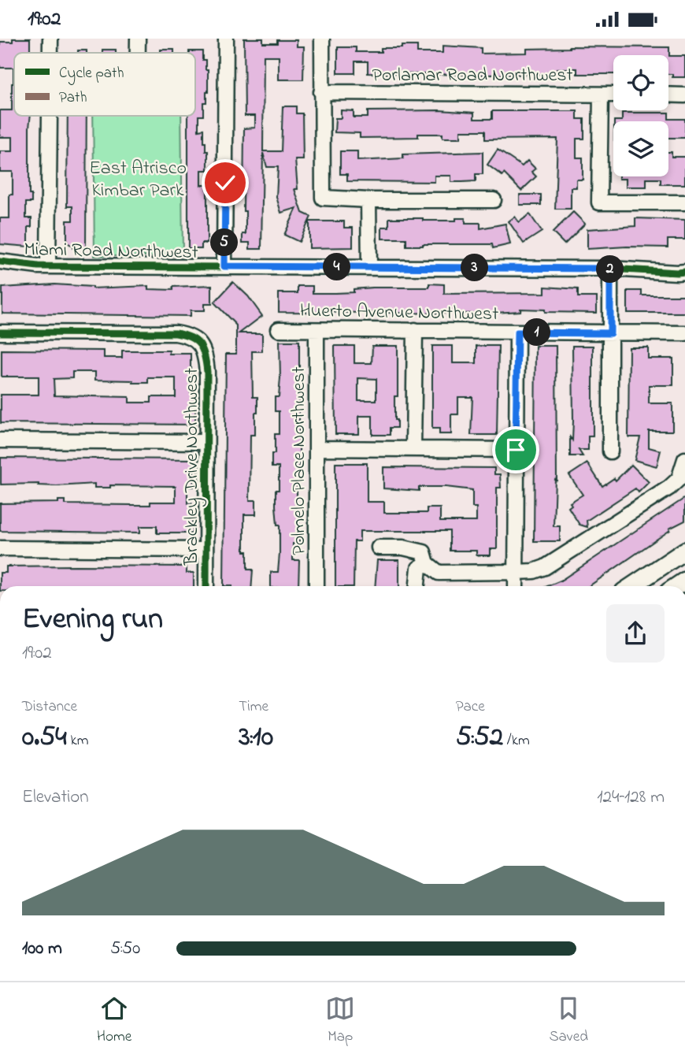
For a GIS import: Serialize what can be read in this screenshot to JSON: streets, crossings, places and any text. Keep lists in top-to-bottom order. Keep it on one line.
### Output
{"streets":{"street":["Porlamar Road Northwest","Miami Road Northwest","Huerto Avenue Northwest","Polmelo Place Northwest","Brackley Drive Northwest"]},"crossings":[["Huerto Avenue Northwest","Polmelo Place Northwest"]],"parks":["East Atrisco Kimbar Park"],"legend":["Cycle path","Path"],"page":{"status":"19:02","pins":["5","4","3","2","1"],"heading":["Evening run","19:02"],"stats":[["Distance","0.54 km"],["Time","3:10"],["Pace","5:52 /km"]],"chart":["Elevation","124–128 m"],"list":[{"name":"100 m","note":"5:50"}],"tabs":["Home","Map","Saved"]}}
